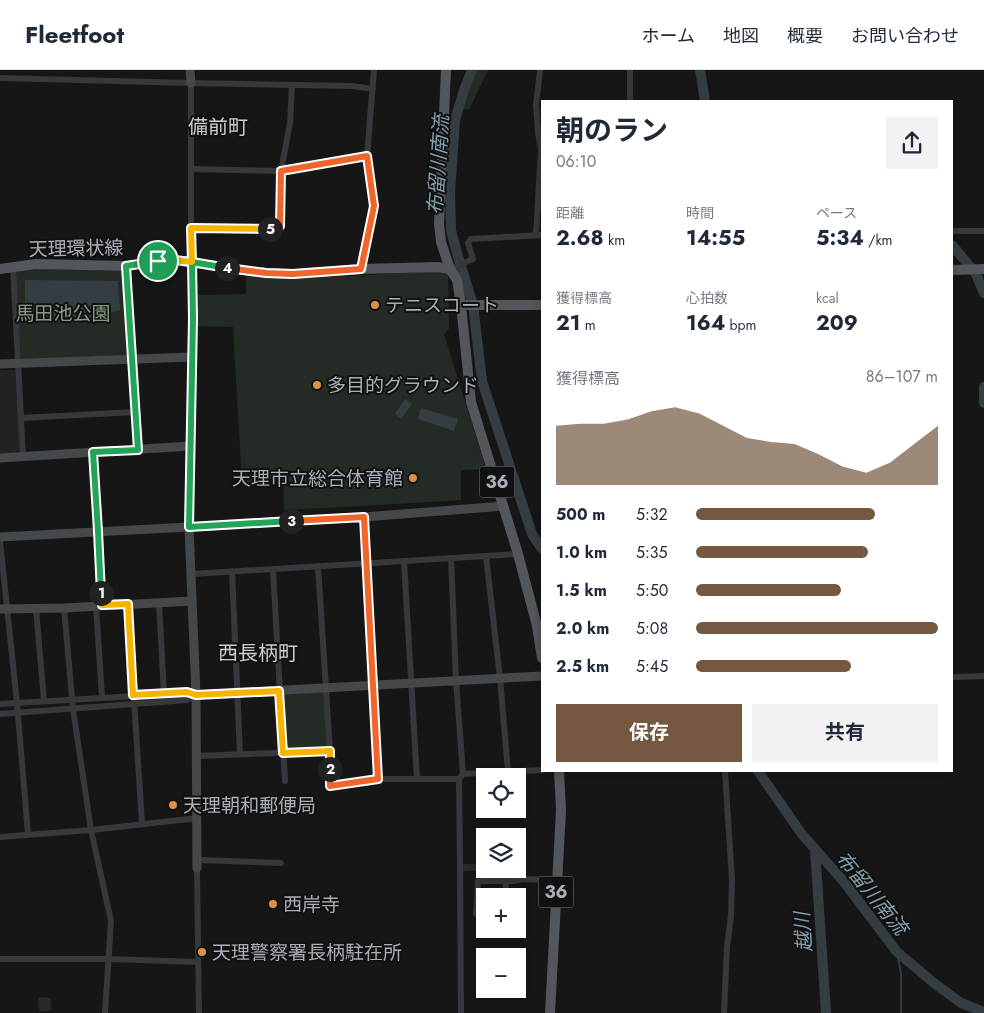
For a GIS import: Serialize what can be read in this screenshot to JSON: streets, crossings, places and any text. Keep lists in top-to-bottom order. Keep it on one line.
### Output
{"streets":{"main road":["天理環状線","36"]},"crossings":[["天理環状線","36"]],"districts":["備前町","西長柄町"],"water":["布留川南流","越川"],"parks":["馬田池公園"],"places":["テニスコート","多目的グラウンド","天理市立総合体育館","天理朝和郵便局","西岸寺","天理警察署長柄駐在所"],"page":{"header":"Fleetfoot","nav":["ホーム","地図","概要","お問い合わせ"],"heading":["朝のラン","06:10"],"stats":[["距離","2.68 km"],["時間","14:55"],["ペース","5:34 /km"],["獲得標高","21 m"],["心拍数","164 bpm"],["kcal","209"]],"pins":["5","4","3","1","2"],"chart":["獲得標高","86–107 m"],"list":[{"name":"500 m","note":"5:32"},{"name":"1.0 km","note":"5:35"},{"name":"1.5 km","note":"5:50"},{"name":"2.0 km","note":"5:08"},{"name":"2.5 km","note":"5:45"}],"buttons":["保存","共有"],"map_buttons":["+","−"]}}
